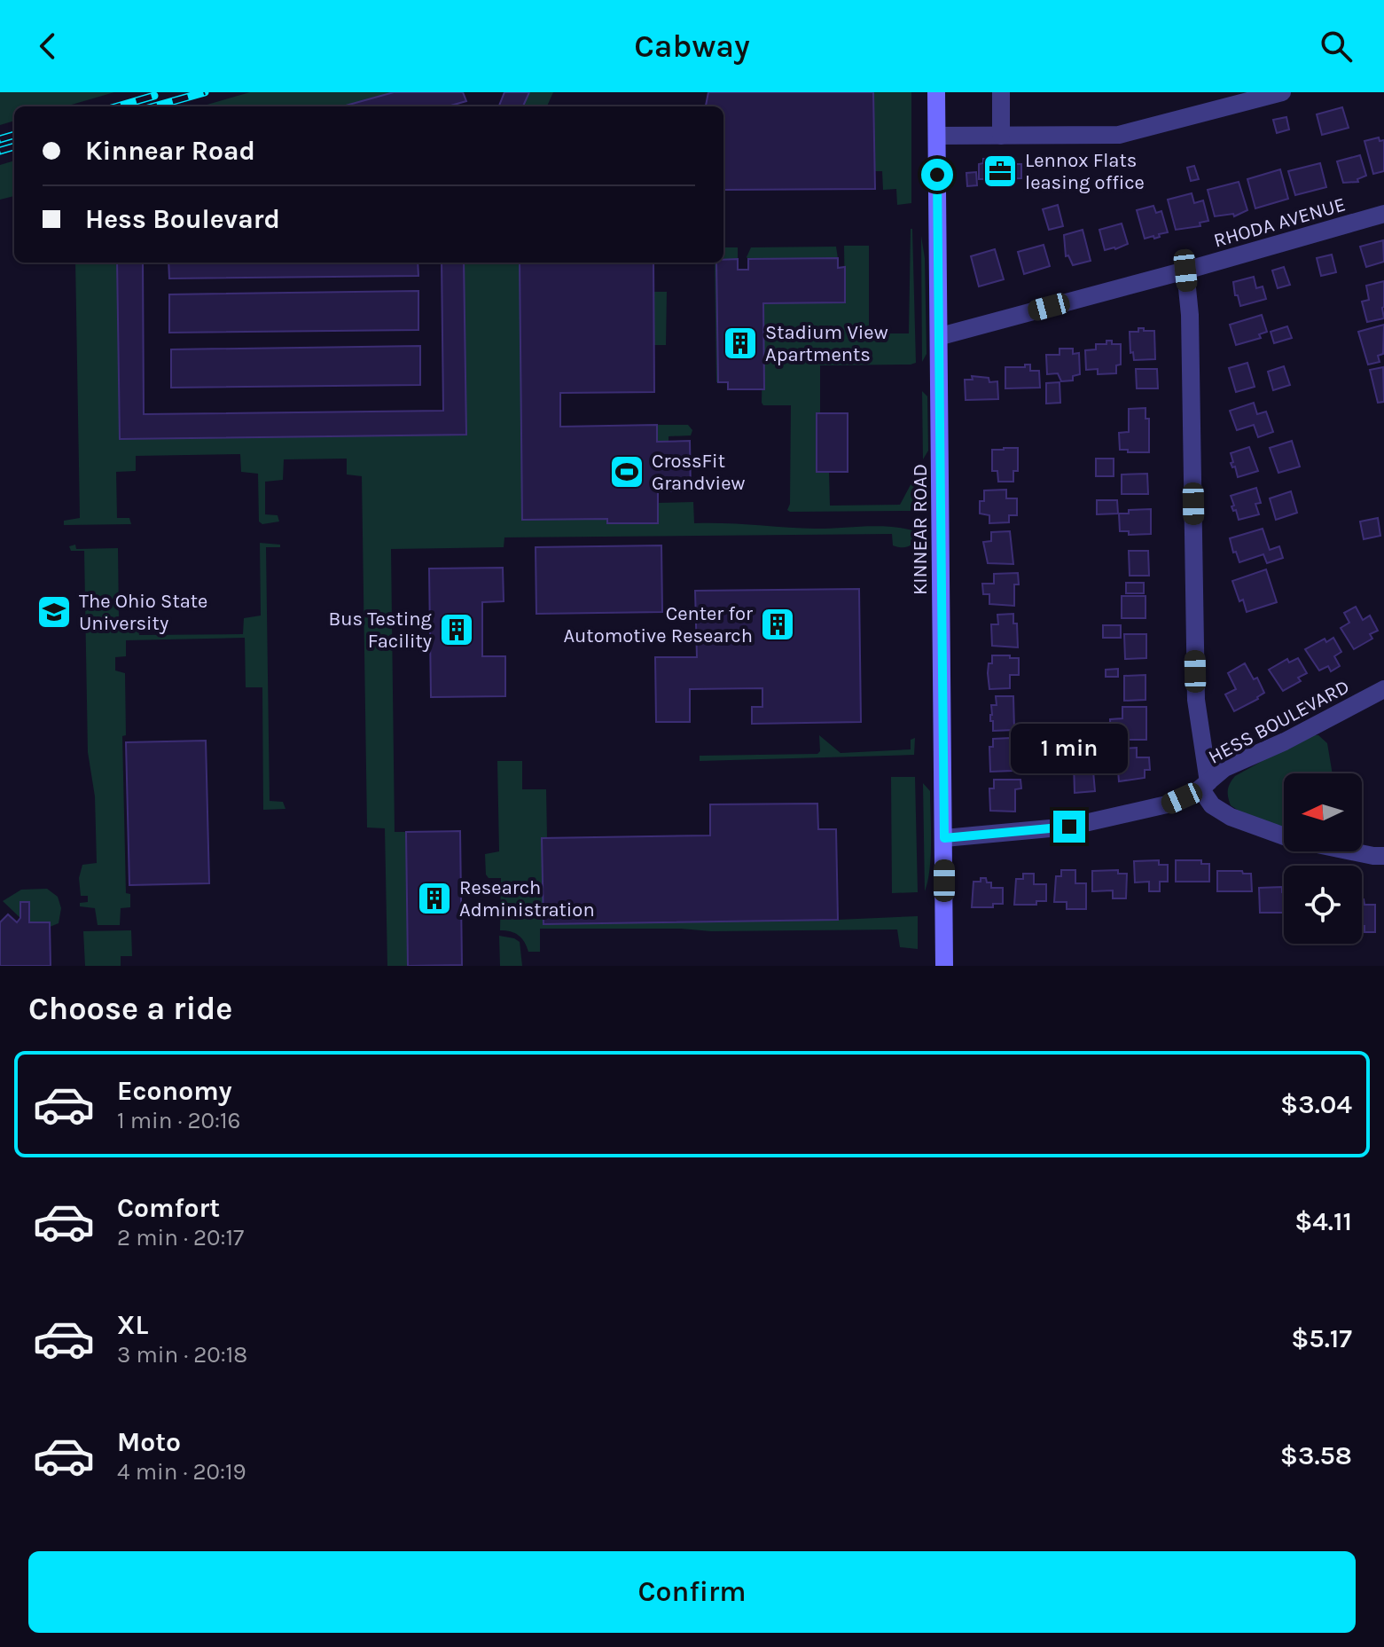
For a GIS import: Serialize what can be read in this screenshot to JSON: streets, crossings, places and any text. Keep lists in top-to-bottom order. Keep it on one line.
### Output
{"streets":{"street":["RHODA AVENUE","KINNEAR ROAD","HESS BOULEVARD"]},"crossings":[["RHODA AVENUE","KINNEAR ROAD"],["KINNEAR ROAD","HESS BOULEVARD"]],"places":{"office":["Lennox Flats leasing office"],"building":["Stadium View Apartments","Center for Automotive Research","Bus Testing Facility","Research Administration"],"sports":["CrossFit Grandview"],"school or university":["The Ohio State University"]},"north":"left","page":{"header":"Cabway","banner":["Kinnear Road","Hess Boulevard"],"bubble":"1 min","heading":"Choose a ride","list":[{"name":"Economy","note":"1 min · 20:16","value":"$3.04"},{"name":"Comfort","note":"2 min · 20:17","value":"$4.11"},{"name":"XL","note":"3 min · 20:18","value":"$5.17"},{"name":"Moto","note":"4 min · 20:19","value":"$3.58"}],"buttons":"Confirm"}}
